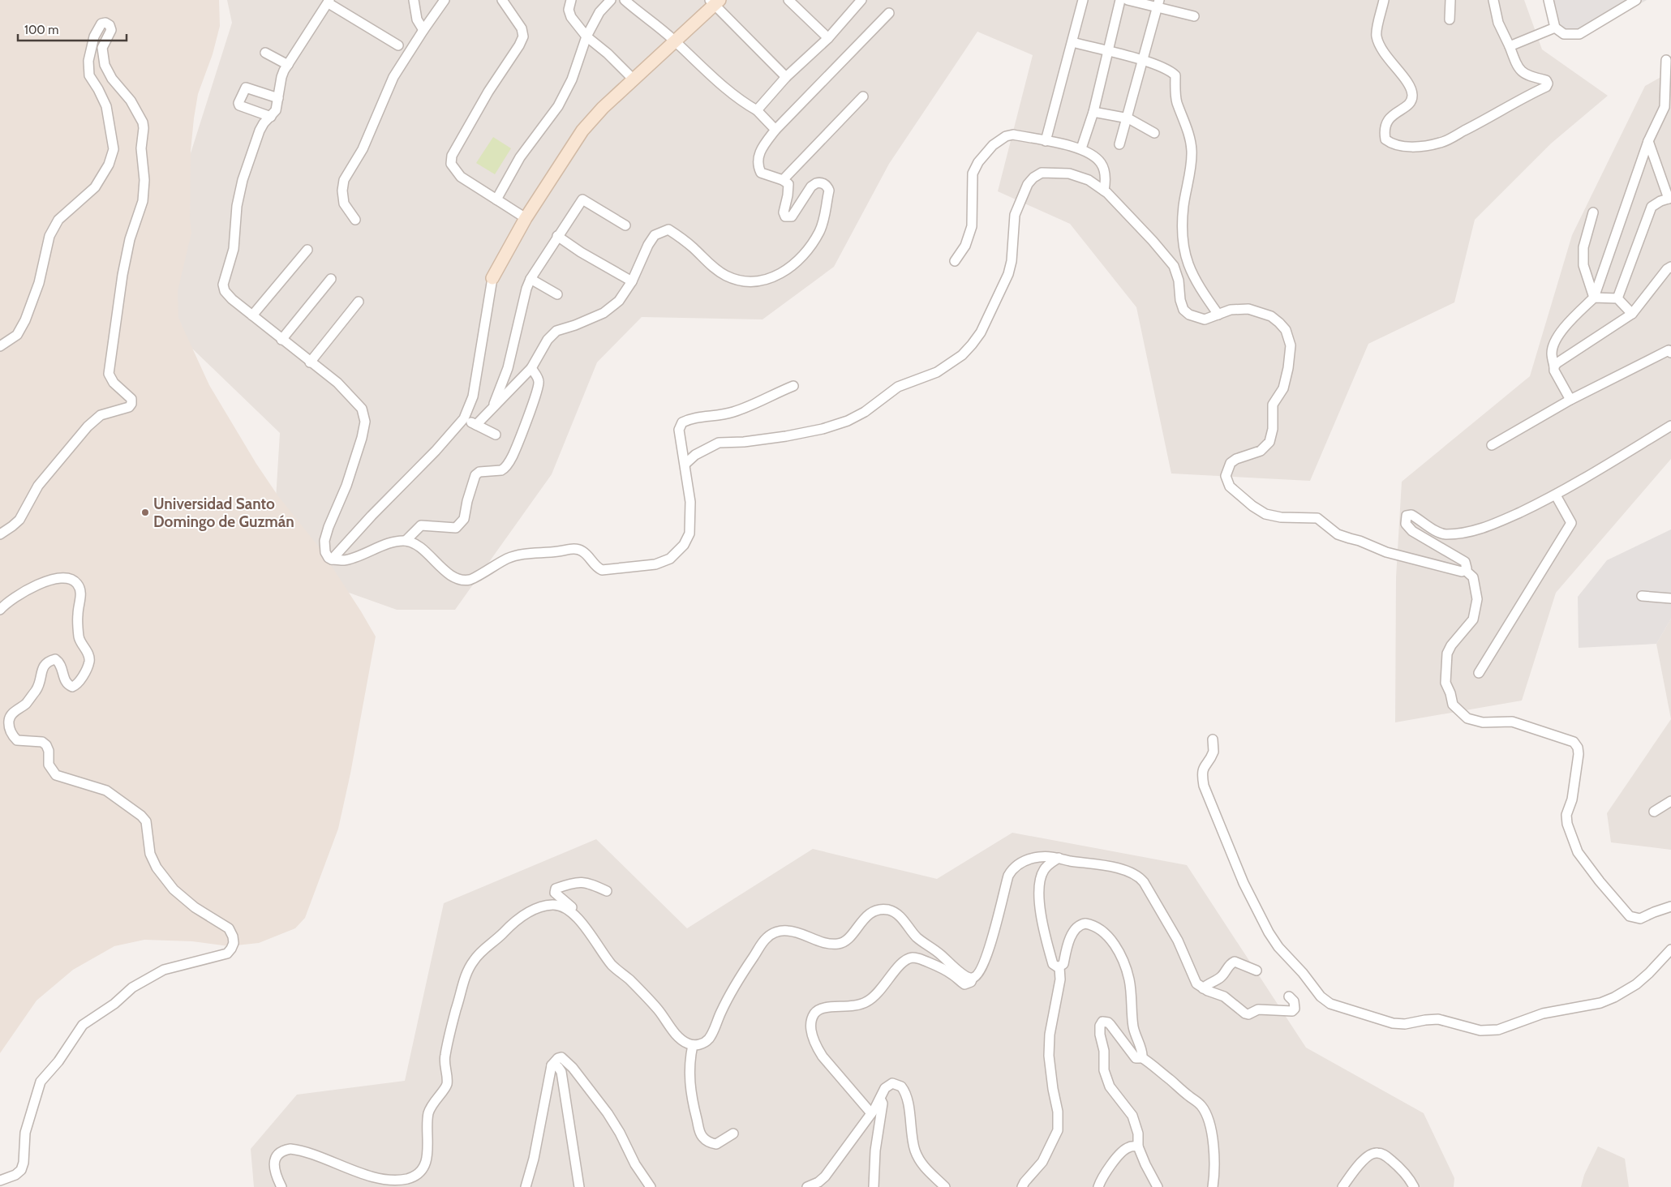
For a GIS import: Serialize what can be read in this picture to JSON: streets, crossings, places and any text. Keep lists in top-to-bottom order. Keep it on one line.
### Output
{"places":["Universidad Santo Domingo de Guzmán"],"scale_bar":"100 m"}
